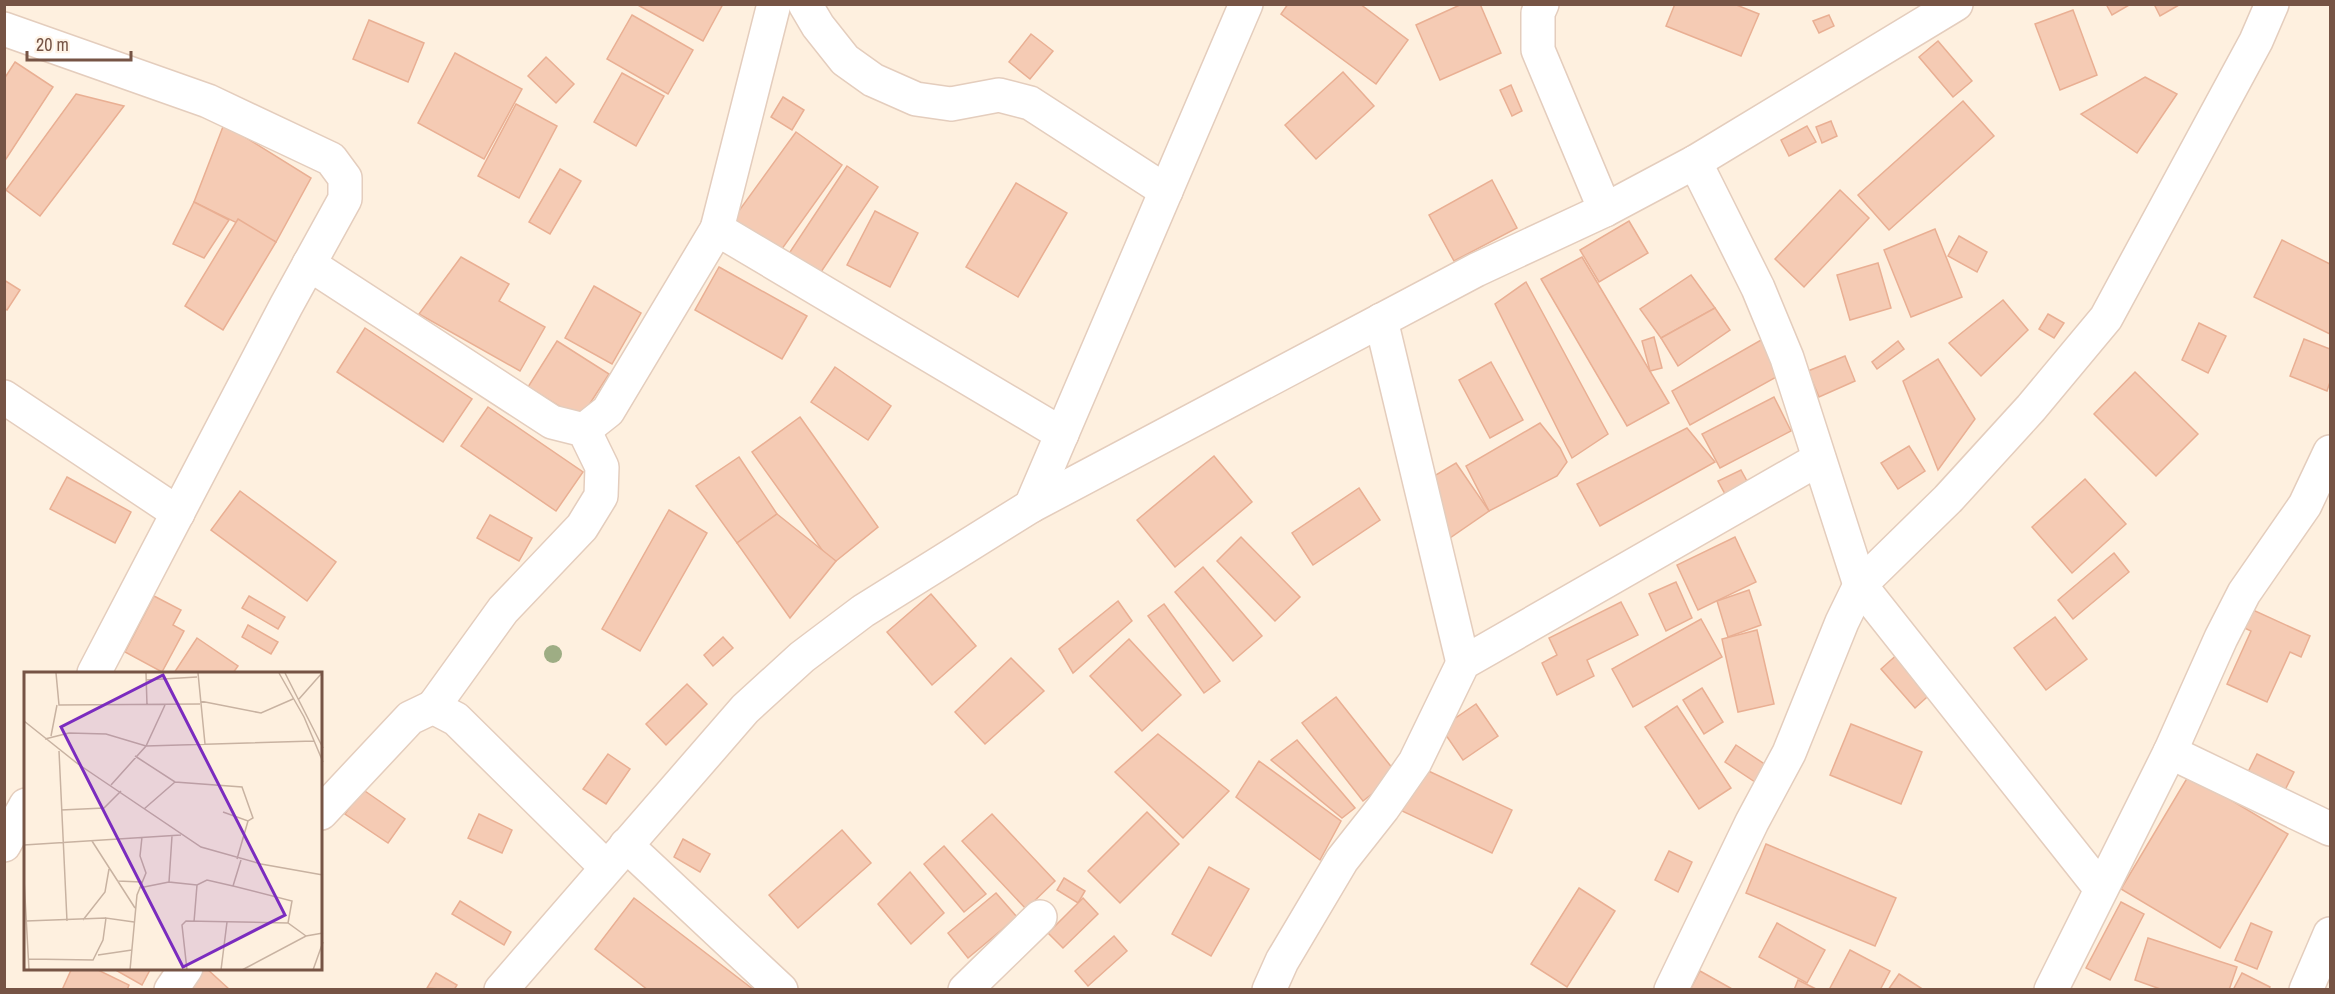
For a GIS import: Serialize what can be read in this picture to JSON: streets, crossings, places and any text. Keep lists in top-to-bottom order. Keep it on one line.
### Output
{"scale_bar":"20 m"}
